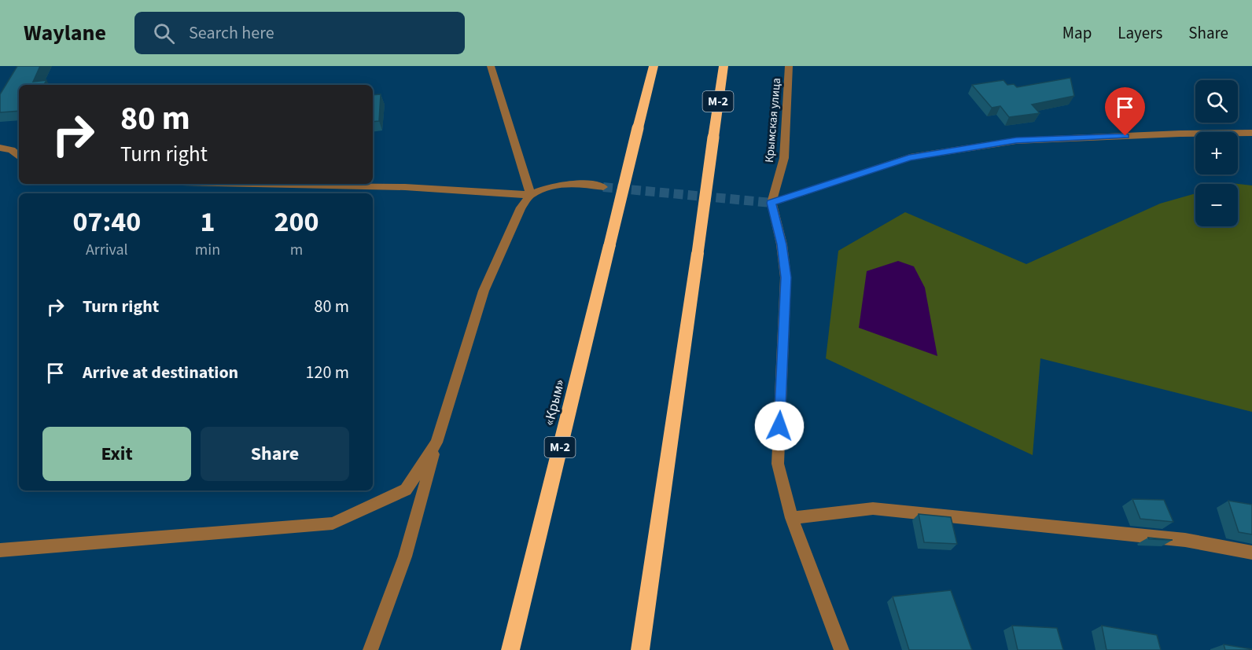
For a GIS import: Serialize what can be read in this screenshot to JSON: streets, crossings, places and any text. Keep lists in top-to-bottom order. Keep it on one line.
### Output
{"streets":{"highway":["М-2","«Крым»"],"street":["Крымская улица"]},"page":{"header":"Waylane","search":"Search here","nav":["Map","Layers","Share"],"map_buttons":["+","−"],"turn":["80 m","Turn right"],"eta":["07:40","Arrival","1","min","200","m"],"list":[{"name":"Turn right","value":"80 m"},{"name":"Arrive at destination","value":"120 m"}],"buttons":["Exit","Share"]}}
